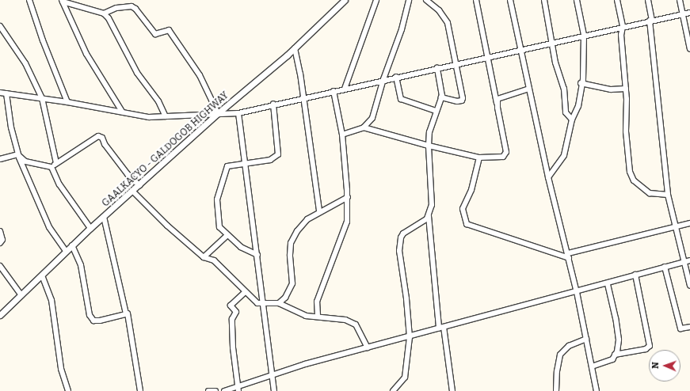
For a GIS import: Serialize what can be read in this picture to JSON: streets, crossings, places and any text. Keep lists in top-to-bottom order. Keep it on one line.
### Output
{"streets":{"street":["GAALKACYO - GALDOGOB HIGHWAY"]},"north":"left"}
